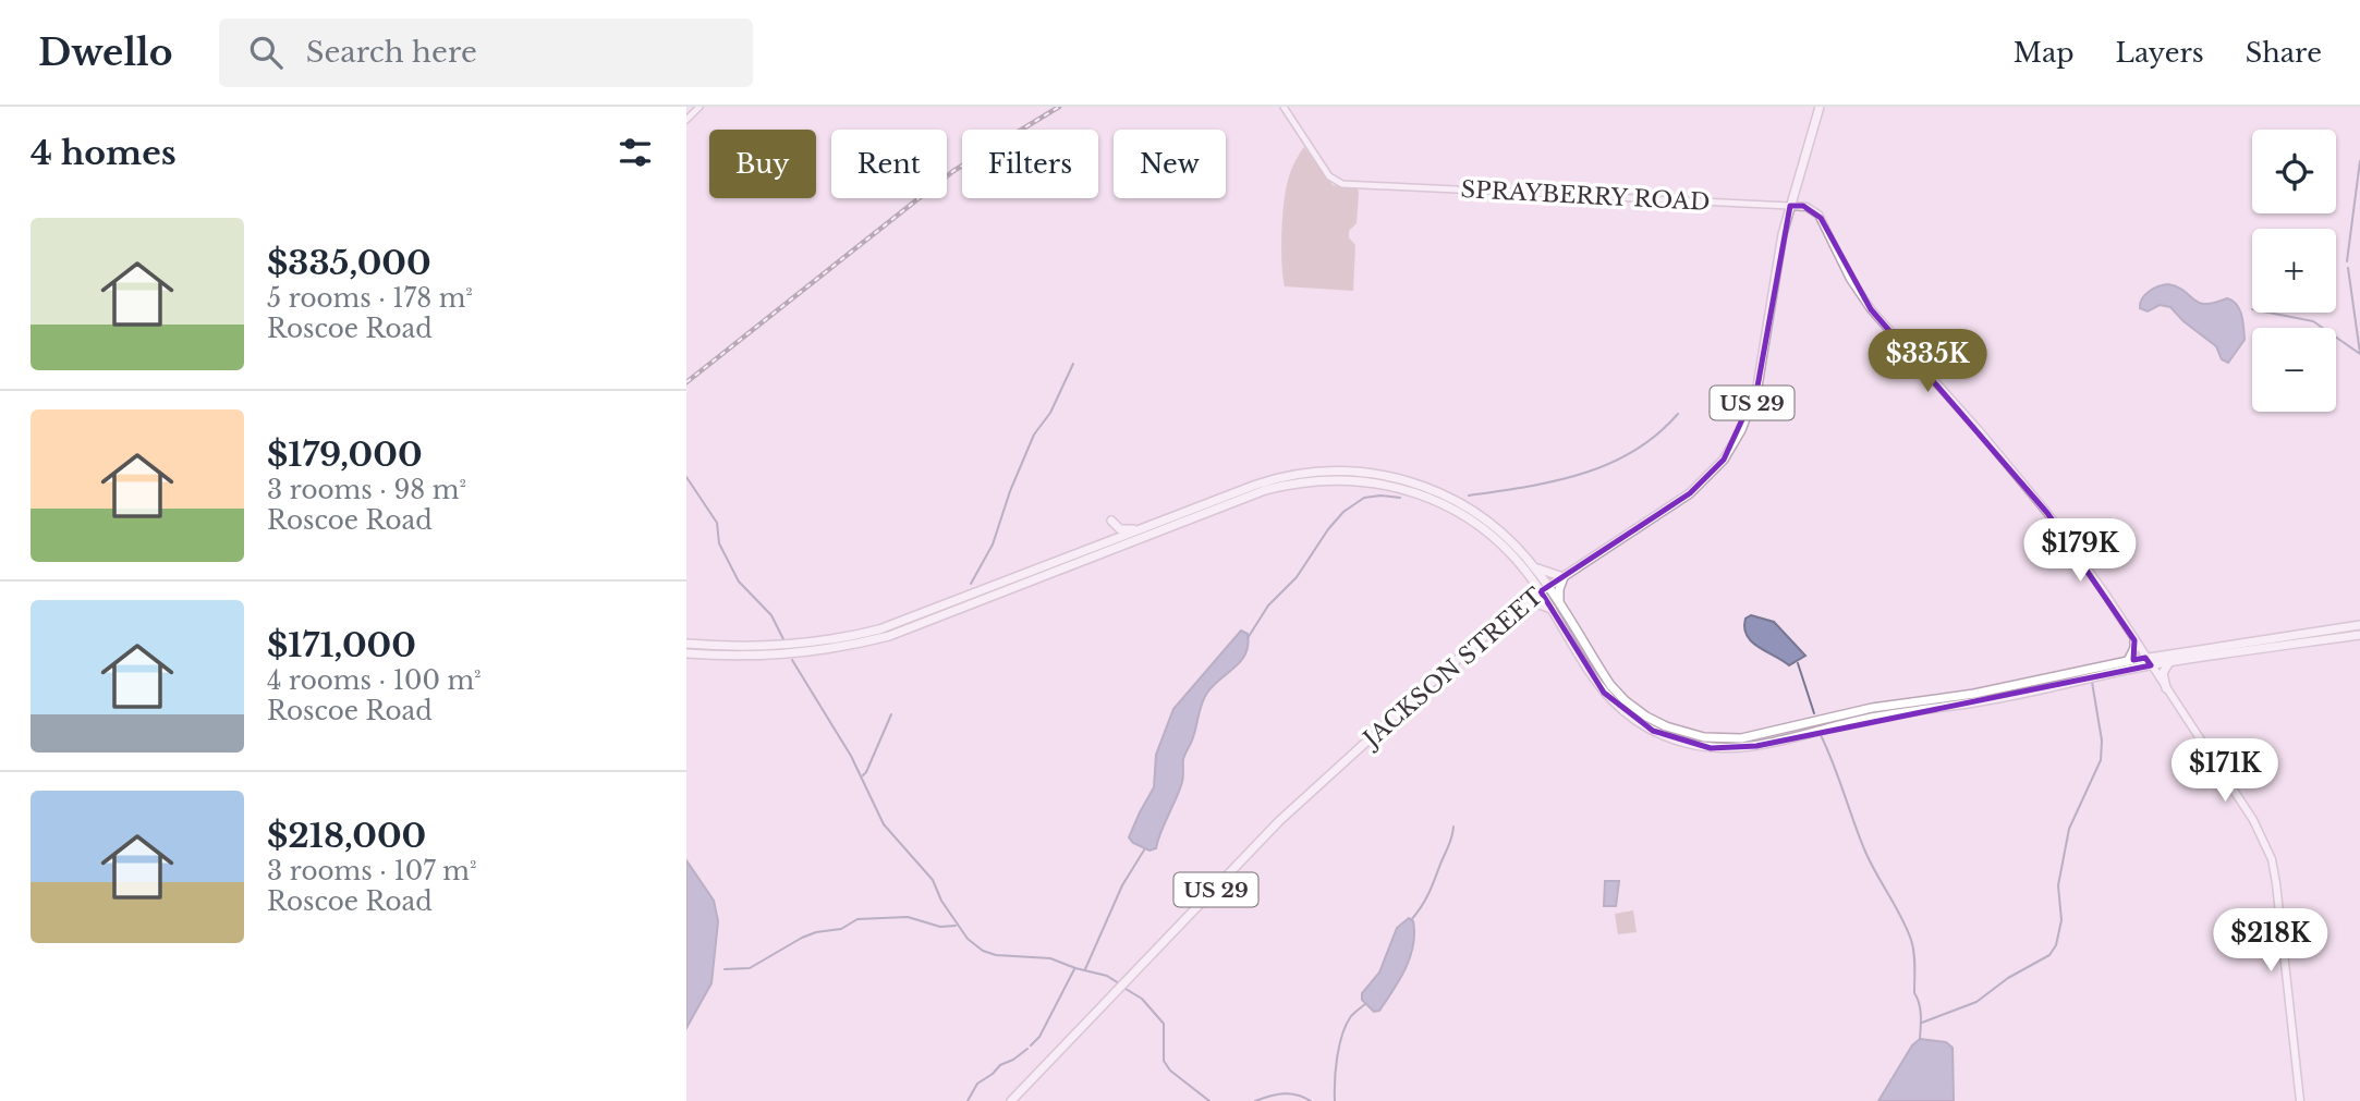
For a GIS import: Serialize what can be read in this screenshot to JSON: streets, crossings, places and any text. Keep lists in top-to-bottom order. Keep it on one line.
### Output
{"streets":{"main road":["US 29","JACKSON STREET"],"street":["SPRAYBERRY ROAD"]},"crossings":[["SPRAYBERRY ROAD","JACKSON STREET"]],"page":{"header":"Dwello","search":"Search here","nav":["Map","Layers","Share"],"heading":"4 homes","map_buttons":["+","−"],"chip":["Buy","Rent","Filters","New"],"list":[{"name":"$335,000","note":"5 rooms · 178 m² · Roscoe Road"},{"name":"$179,000","note":"3 rooms · 98 m² · Roscoe Road"},{"name":"$171,000","note":"4 rooms · 100 m² · Roscoe Road"},{"name":"$218,000","note":"3 rooms · 107 m² · Roscoe Road"}],"price":["$335K","$179K","$171K","$218K"]}}
